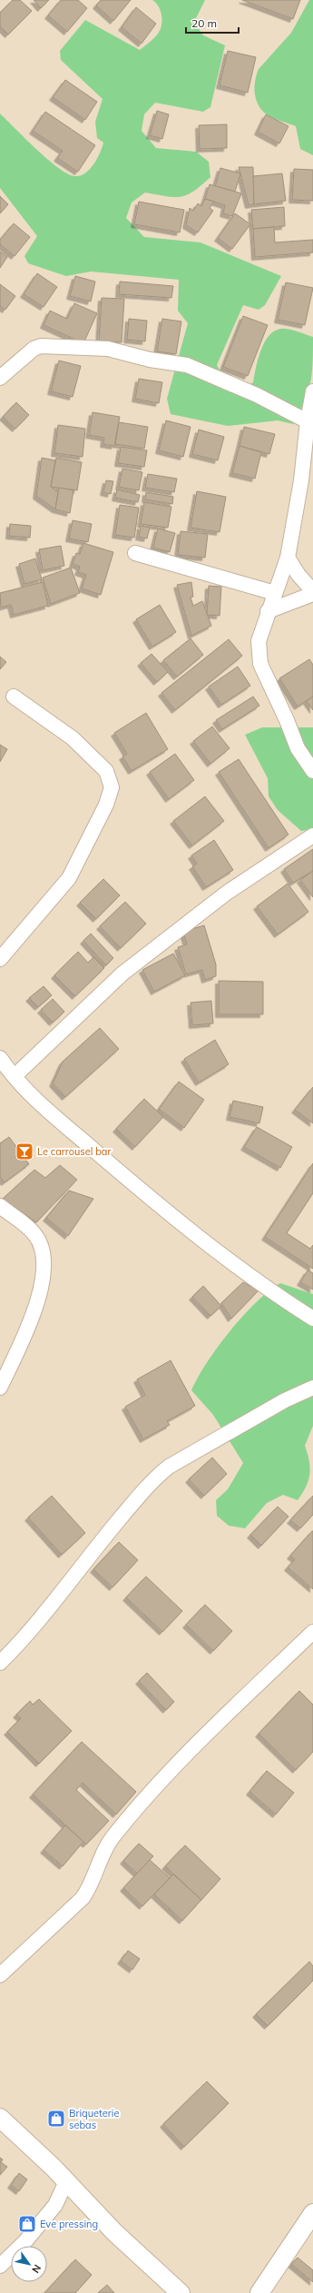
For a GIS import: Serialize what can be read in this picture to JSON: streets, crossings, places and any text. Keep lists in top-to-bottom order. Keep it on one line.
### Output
{"places":{"bar":["Le carrousel bar"],"shop":["Briqueterie sebas","Eve pressing"]},"scale_bar":"20 m","north":"bottom right"}
